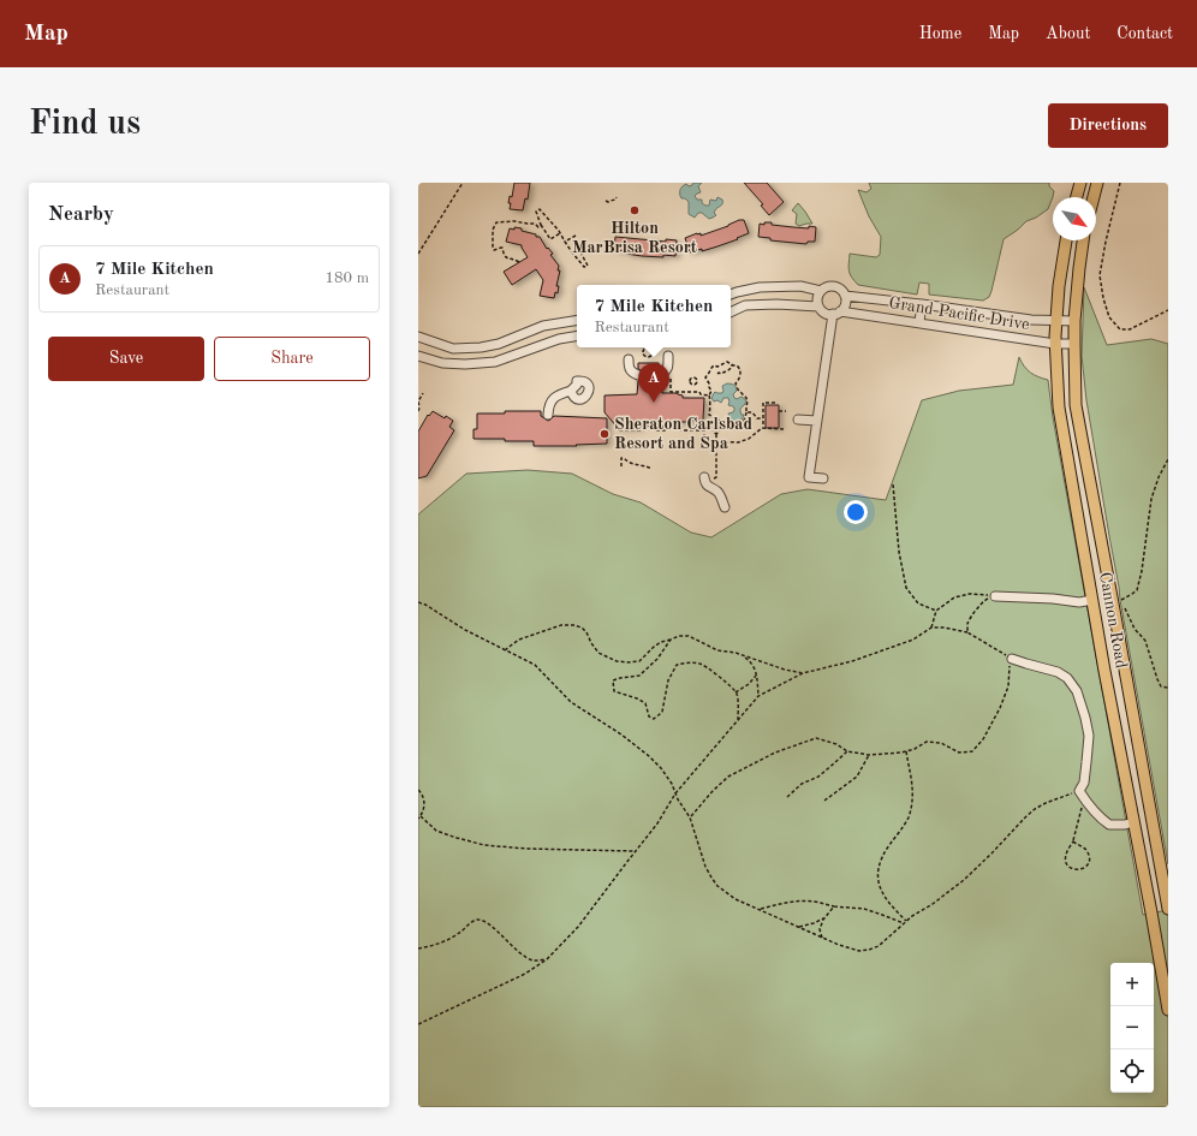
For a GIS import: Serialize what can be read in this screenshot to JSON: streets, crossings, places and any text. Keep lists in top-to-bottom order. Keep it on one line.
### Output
{"streets":{"main road":["Cannon Road"],"street":["Grand Pacific Drive"]},"crossings":[["Grand Pacific Drive","Cannon Road"]],"places":["Hilton MarBrisa Resort","Sheraton Carlsbad Resort and Spa"],"north":"bottom right","page":{"header":"Map","nav":["Home","Map","About","Contact"],"buttons":["Directions",["Save","Share"]],"title":"Find us","heading":"Nearby","list":[{"mark":"A","name":"7 Mile Kitchen","note":"Restaurant","value":"180 m"}],"popup":["7 Mile Kitchen","Restaurant"],"pins":"A","map_buttons":["+","−"]}}
